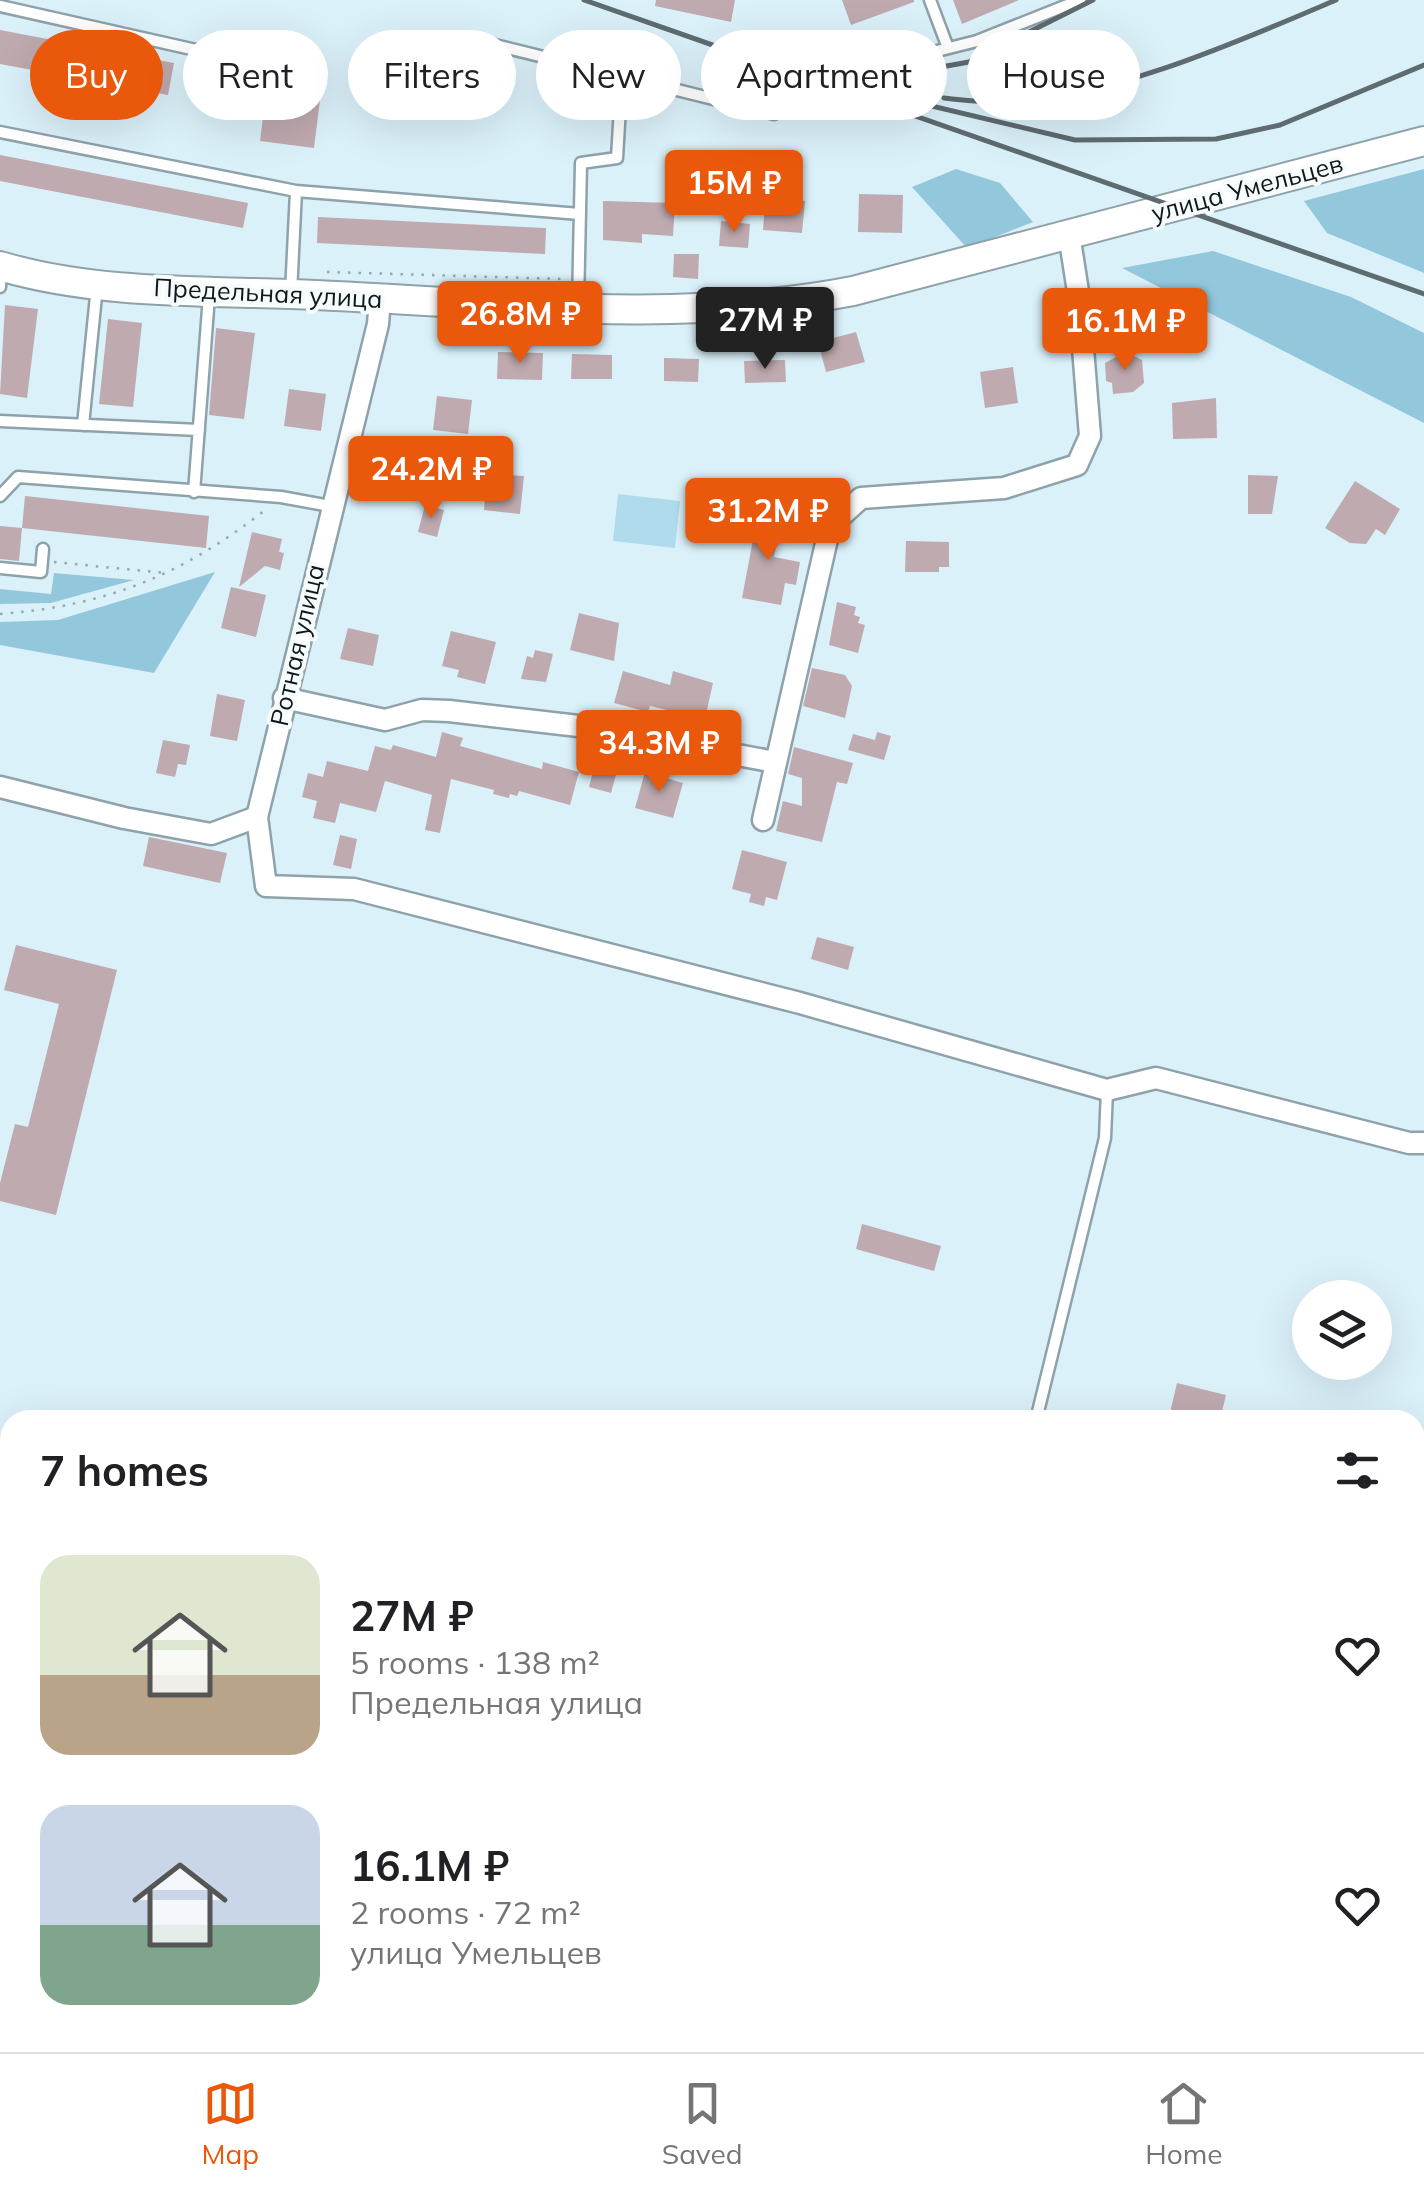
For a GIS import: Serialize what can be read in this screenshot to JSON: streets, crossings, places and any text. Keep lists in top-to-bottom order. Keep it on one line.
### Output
{"streets":{"street":["улица Умельцев","Предельная улица","Ротная улица"]},"crossings":[["улица Умельцев","Предельная улица"],["Предельная улица","Ротная улица"]],"page":{"chip":["Buy","Rent","Filters","New","Apartment","House"],"price":["15M ₽","26.8M ₽","27M ₽","16.1M ₽","24.2M ₽","31.2M ₽","34.3M ₽"],"heading":"7 homes","list":[{"name":"27M ₽","note":"5 rooms · 138 m² · Предельная улица"},{"name":"16.1M ₽","note":"2 rooms · 72 m² · улица Умельцев"}],"tabs":["Map","Saved","Home"]}}
